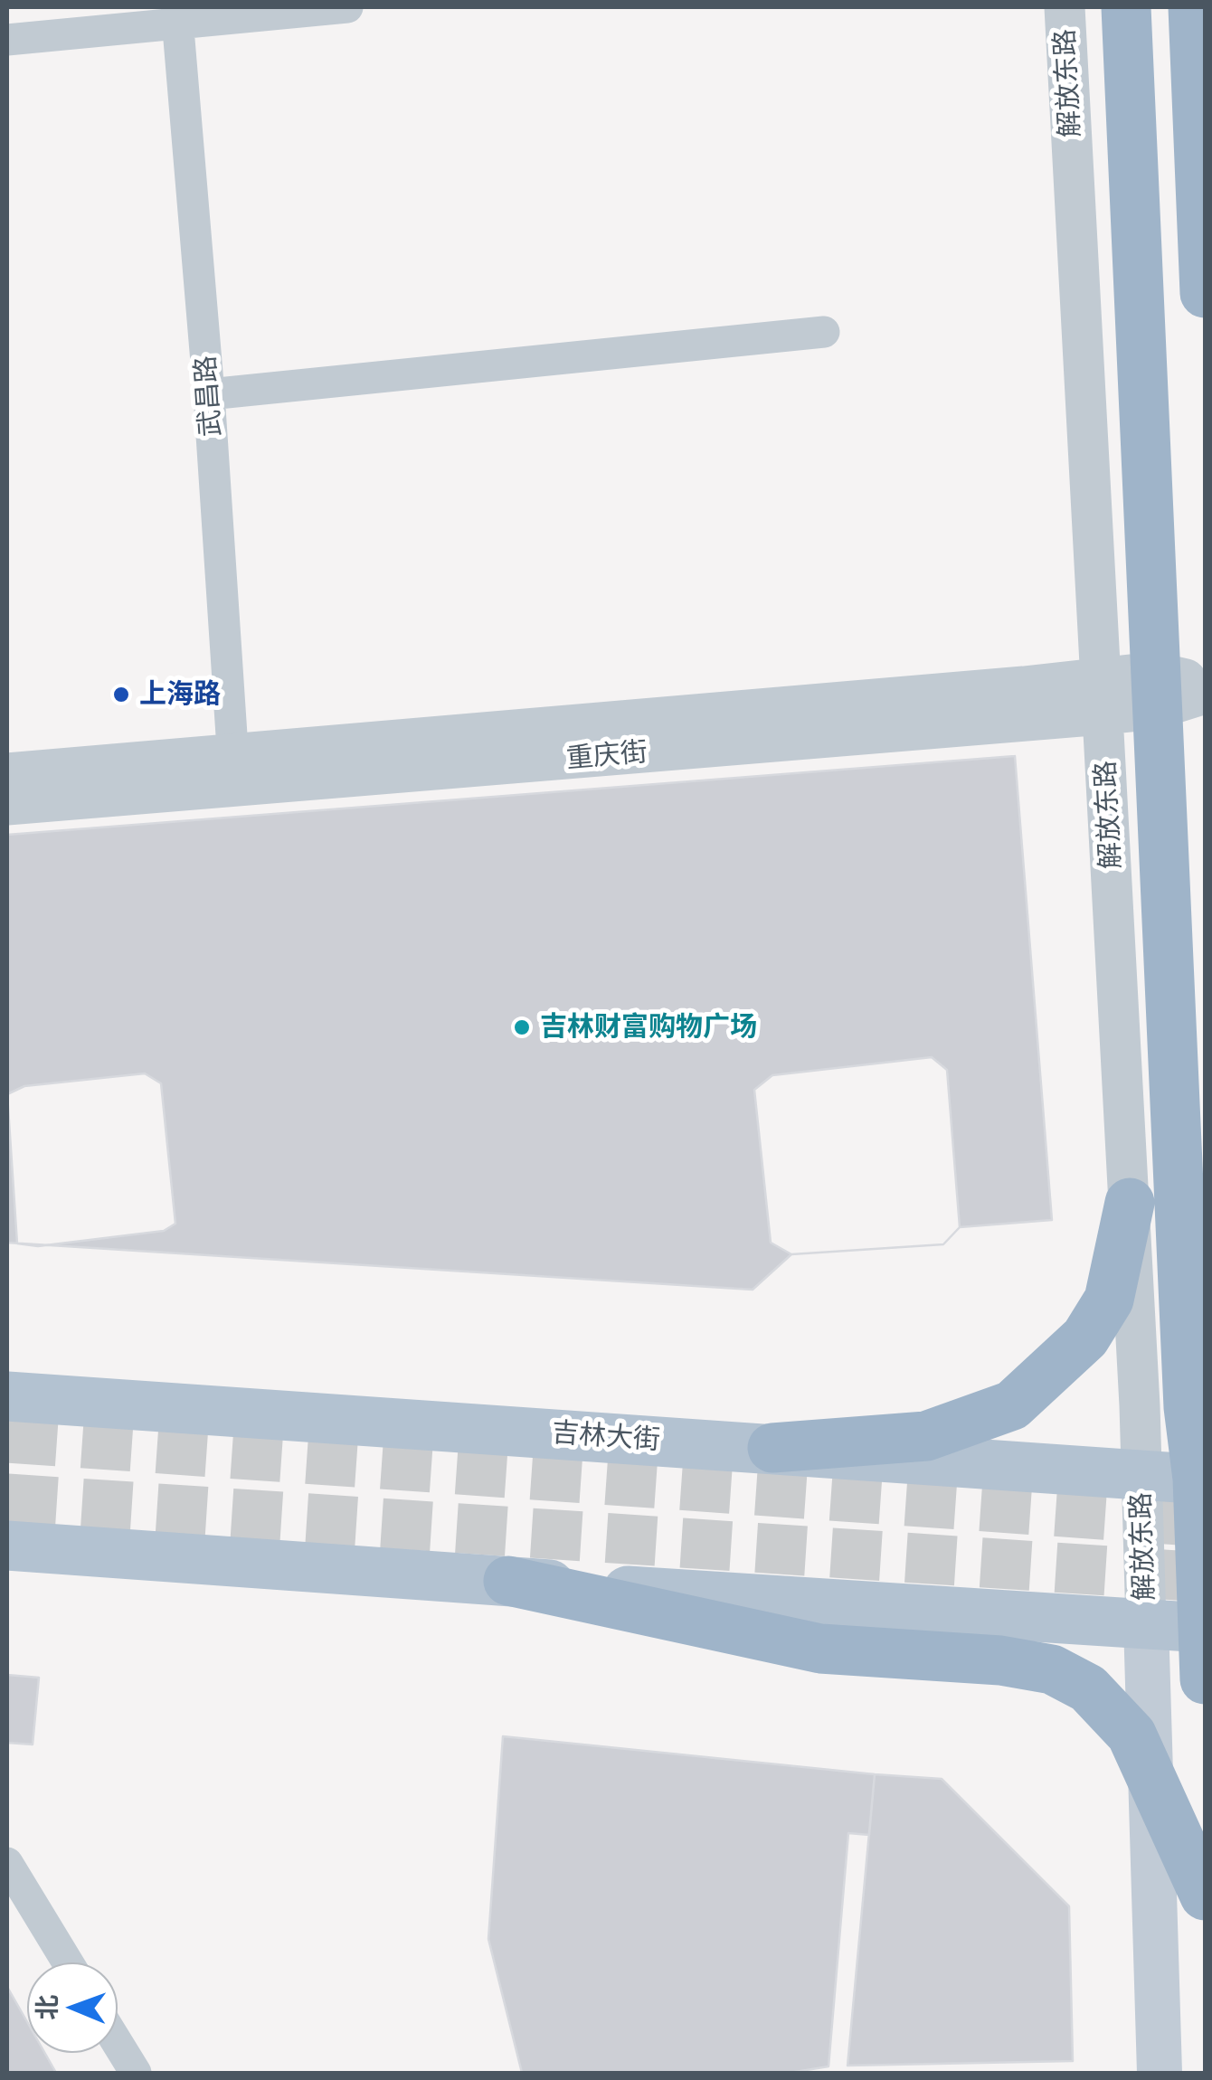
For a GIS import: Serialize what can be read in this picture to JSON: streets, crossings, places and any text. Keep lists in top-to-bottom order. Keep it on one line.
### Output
{"streets":{"highway":["解放东路"],"main road":["吉林大街"],"street":["武昌路","重庆街"]},"crossings":[["解放东路","重庆街"],["解放东路","吉林大街"],["武昌路","重庆街"]],"places":["上海路","吉林财富购物广场"],"north":"left"}
